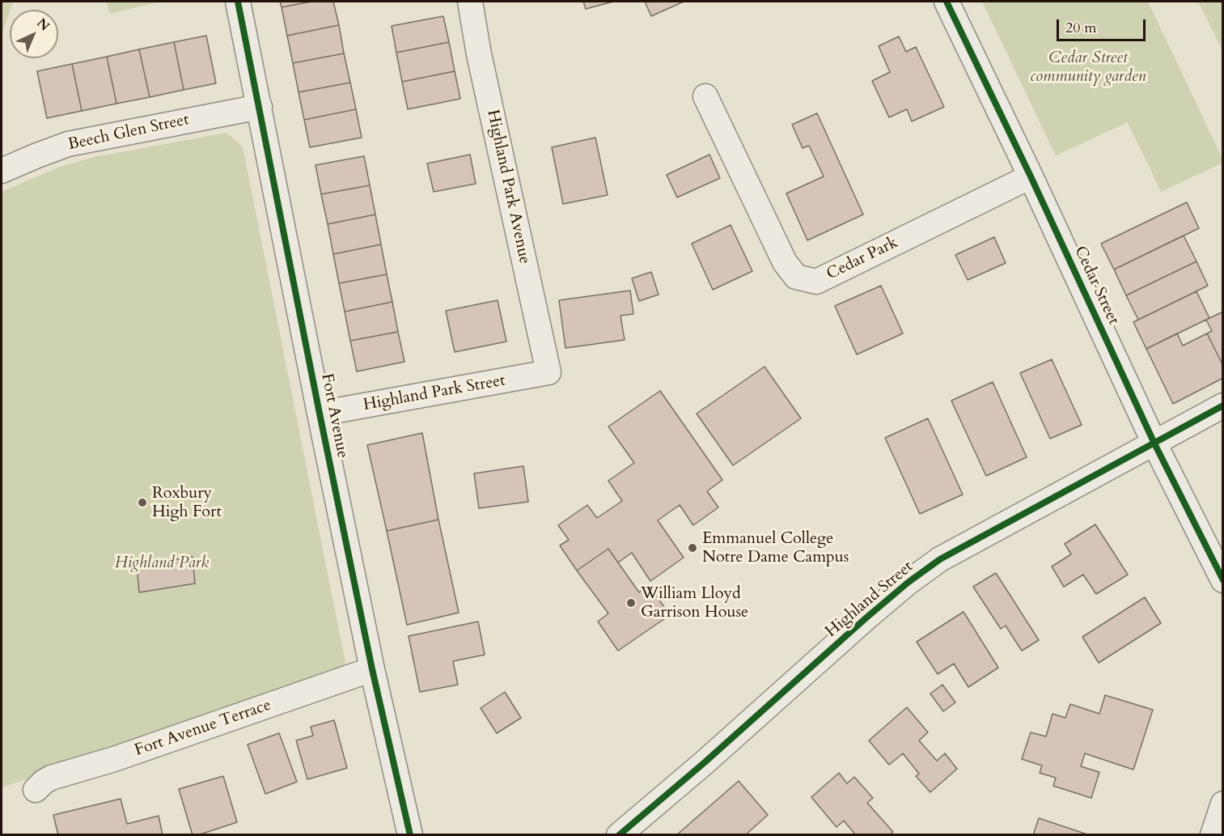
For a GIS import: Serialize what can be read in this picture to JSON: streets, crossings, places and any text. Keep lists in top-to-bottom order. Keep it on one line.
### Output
{"streets":{"street":["Beech Glen Street","Highland Park Avenue","Cedar Park","Cedar Street","Highland Park Street","Fort Avenue","Highland Street","Fort Avenue Terrace"]},"crossings":[["Beech Glen Street","Fort Avenue"],["Highland Park Avenue","Highland Park Street"],["Cedar Park","Cedar Street"],["Cedar Street","Highland Street"],["Highland Park Street","Fort Avenue"],["Fort Avenue","Fort Avenue Terrace"]],"parks":["Cedar Street community garden","Highland Park"],"places":["Roxbury High Fort","Emmanuel College Notre Dame Campus","William Lloyd Garrison House"],"scale_bar":"20 m","north":"top right"}
